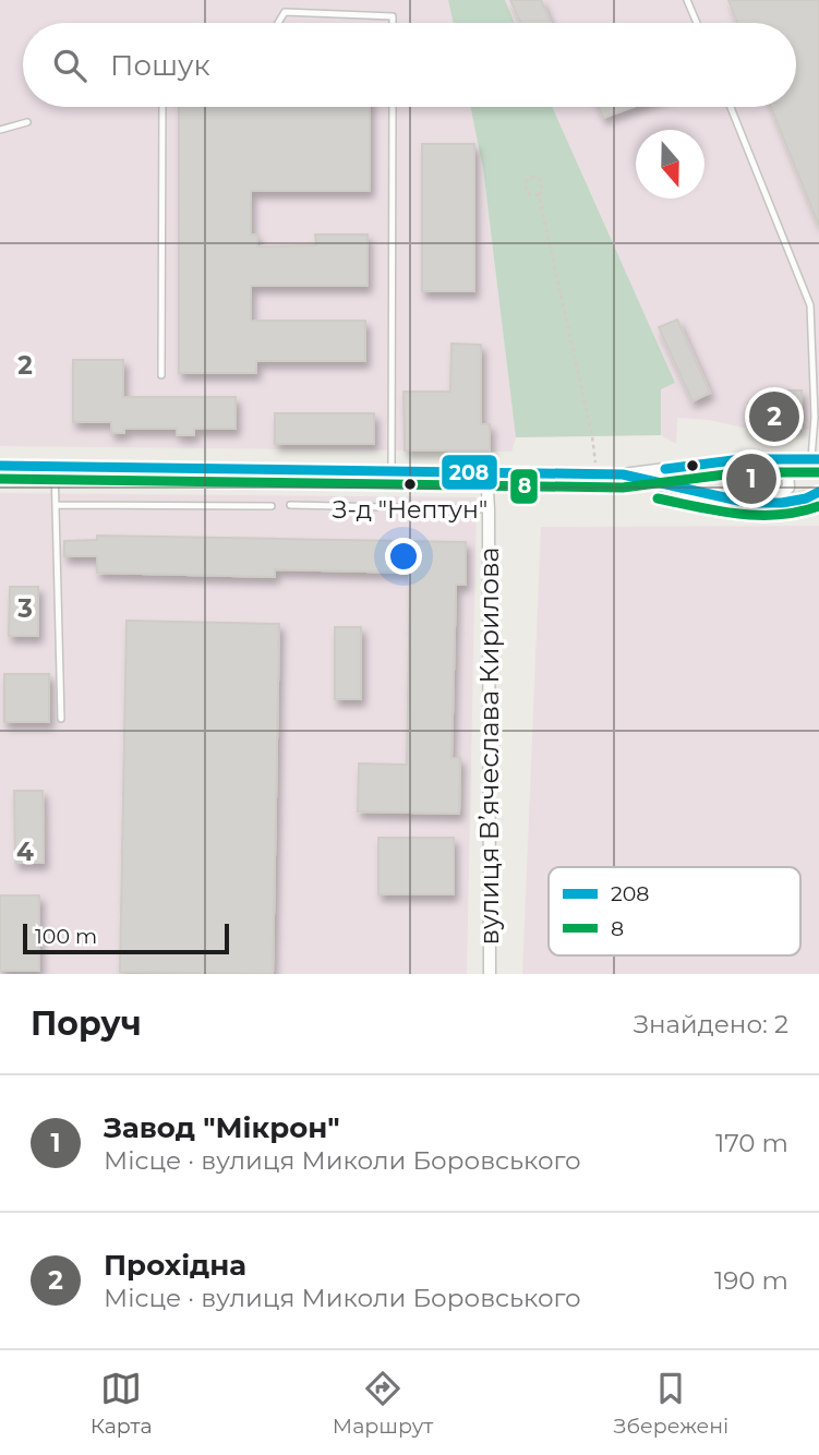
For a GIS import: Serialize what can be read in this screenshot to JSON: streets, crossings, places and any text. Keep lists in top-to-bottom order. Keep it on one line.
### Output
{"streets":{"street":["вулиця Вʼячеслава Кирилова"]},"places":["З-д \"Нептун\""],"lines":["transit line 208","transit line 8"],"legend":["208","8"],"scale_bar":"100 m","north":"bottom","page":{"search":"Пошук","pins":["2","1"],"scale":"100 m","heading":["Поруч","Знайдено: 2"],"list":[{"mark":"1","name":"Завод \"Мікрон\"","note":"Місце · вулиця Миколи Боровського","value":"170 m"},{"mark":"2","name":"Прохідна","note":"Місце · вулиця Миколи Боровського","value":"190 m"}],"nav":["Карта","Маршрут","Збережені"]},"grid":{"rows":["2","3","4"]}}
